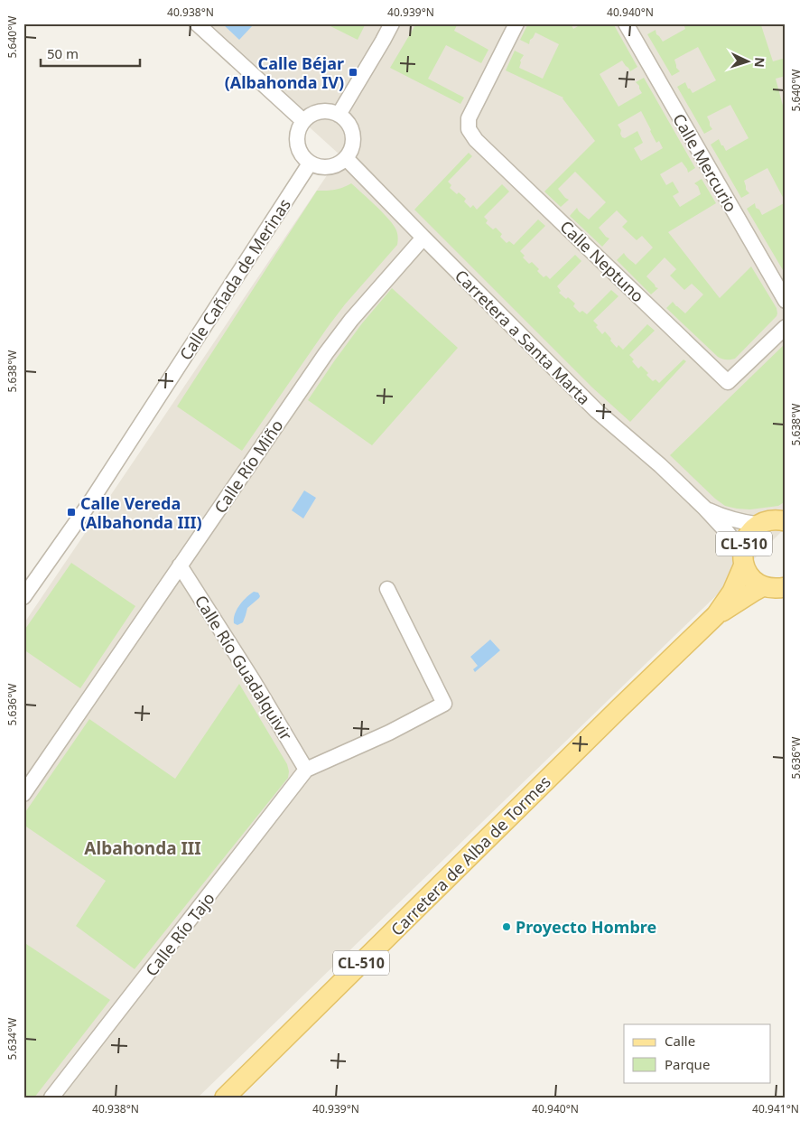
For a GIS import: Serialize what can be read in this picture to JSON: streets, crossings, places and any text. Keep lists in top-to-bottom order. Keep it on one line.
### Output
{"streets":{"main road":["CL-510","Carretera de Alba de Tormes"],"street":["Calle Mercurio","Calle Neptuno","Calle Cañada de Merinas","Carretera a Santa Marta","Calle Río Miño","Calle Río Guadalquivir","Calle Río Tajo"]},"crossings":[["Calle Cañada de Merinas","Carretera a Santa Marta"],["Carretera a Santa Marta","Calle Río Miño"],["Carretera a Santa Marta","CL-510"],["Carretera a Santa Marta","Carretera de Alba de Tormes"],["Calle Río Miño","Calle Río Guadalquivir"],["CL-510","Carretera de Alba de Tormes"],["Calle Río Guadalquivir","Calle Río Tajo"]],"districts":["Albahonda III"],"places":{"transit":["Calle Béjar (Albahonda IV)","Calle Vereda (Albahonda III)"],"other":["Proyecto Hombre"]},"legend":["Calle","Parque"],"scale_bar":"50 m","north":"right","coordinates":["40.938°N","40.939°N","40.940°N","5.640°W","5.638°W","5.636°W","5.634°W","40.941°N"]}
